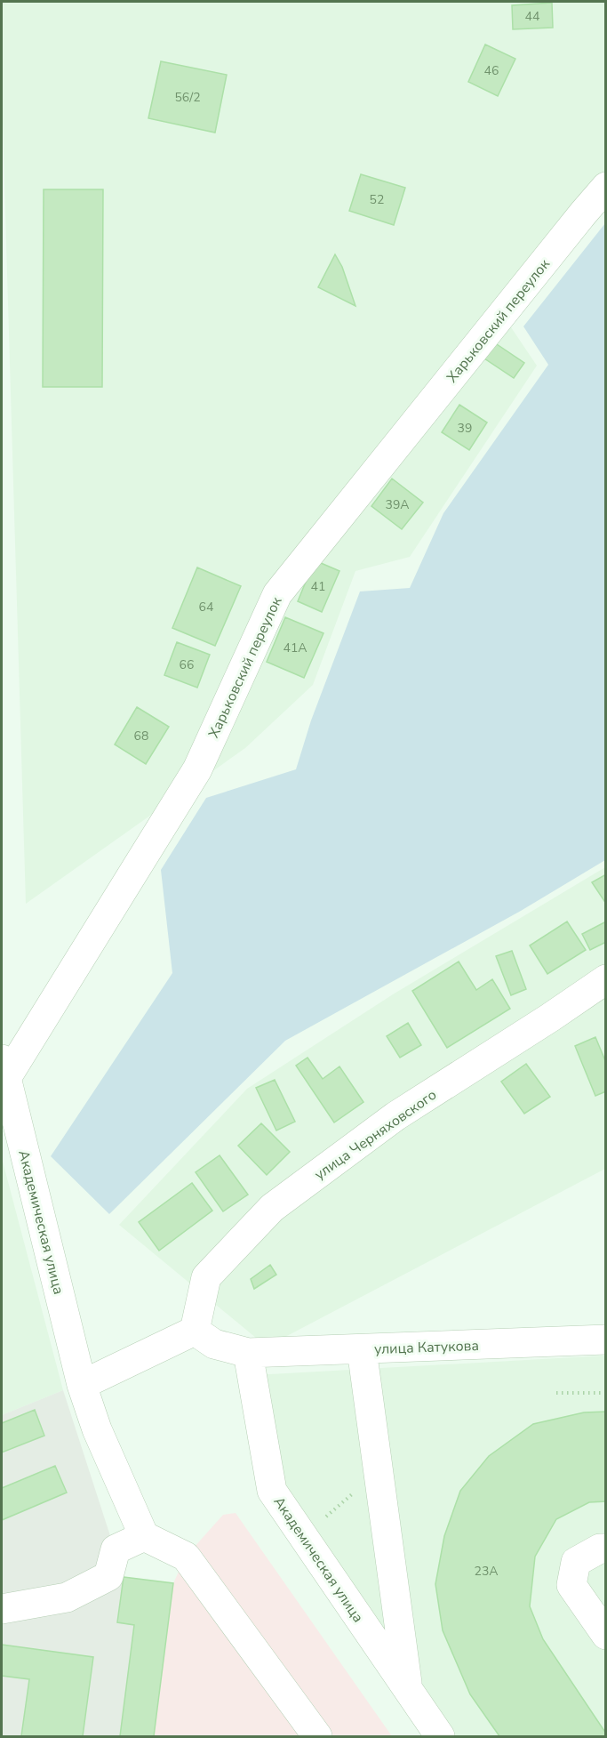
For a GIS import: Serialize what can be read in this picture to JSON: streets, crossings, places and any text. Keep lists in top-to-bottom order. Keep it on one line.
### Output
{"streets":{"street":["Харьковский переулок","улица Черняховского","Академическая улица","улица Катукова"]},"crossings":[["Харьковский переулок","Академическая улица"],["Академическая улица","улица Катукова"]],"house_numbers":["44","46","56/2","52","39","39А","41","64","41А","66","68","23А"]}
